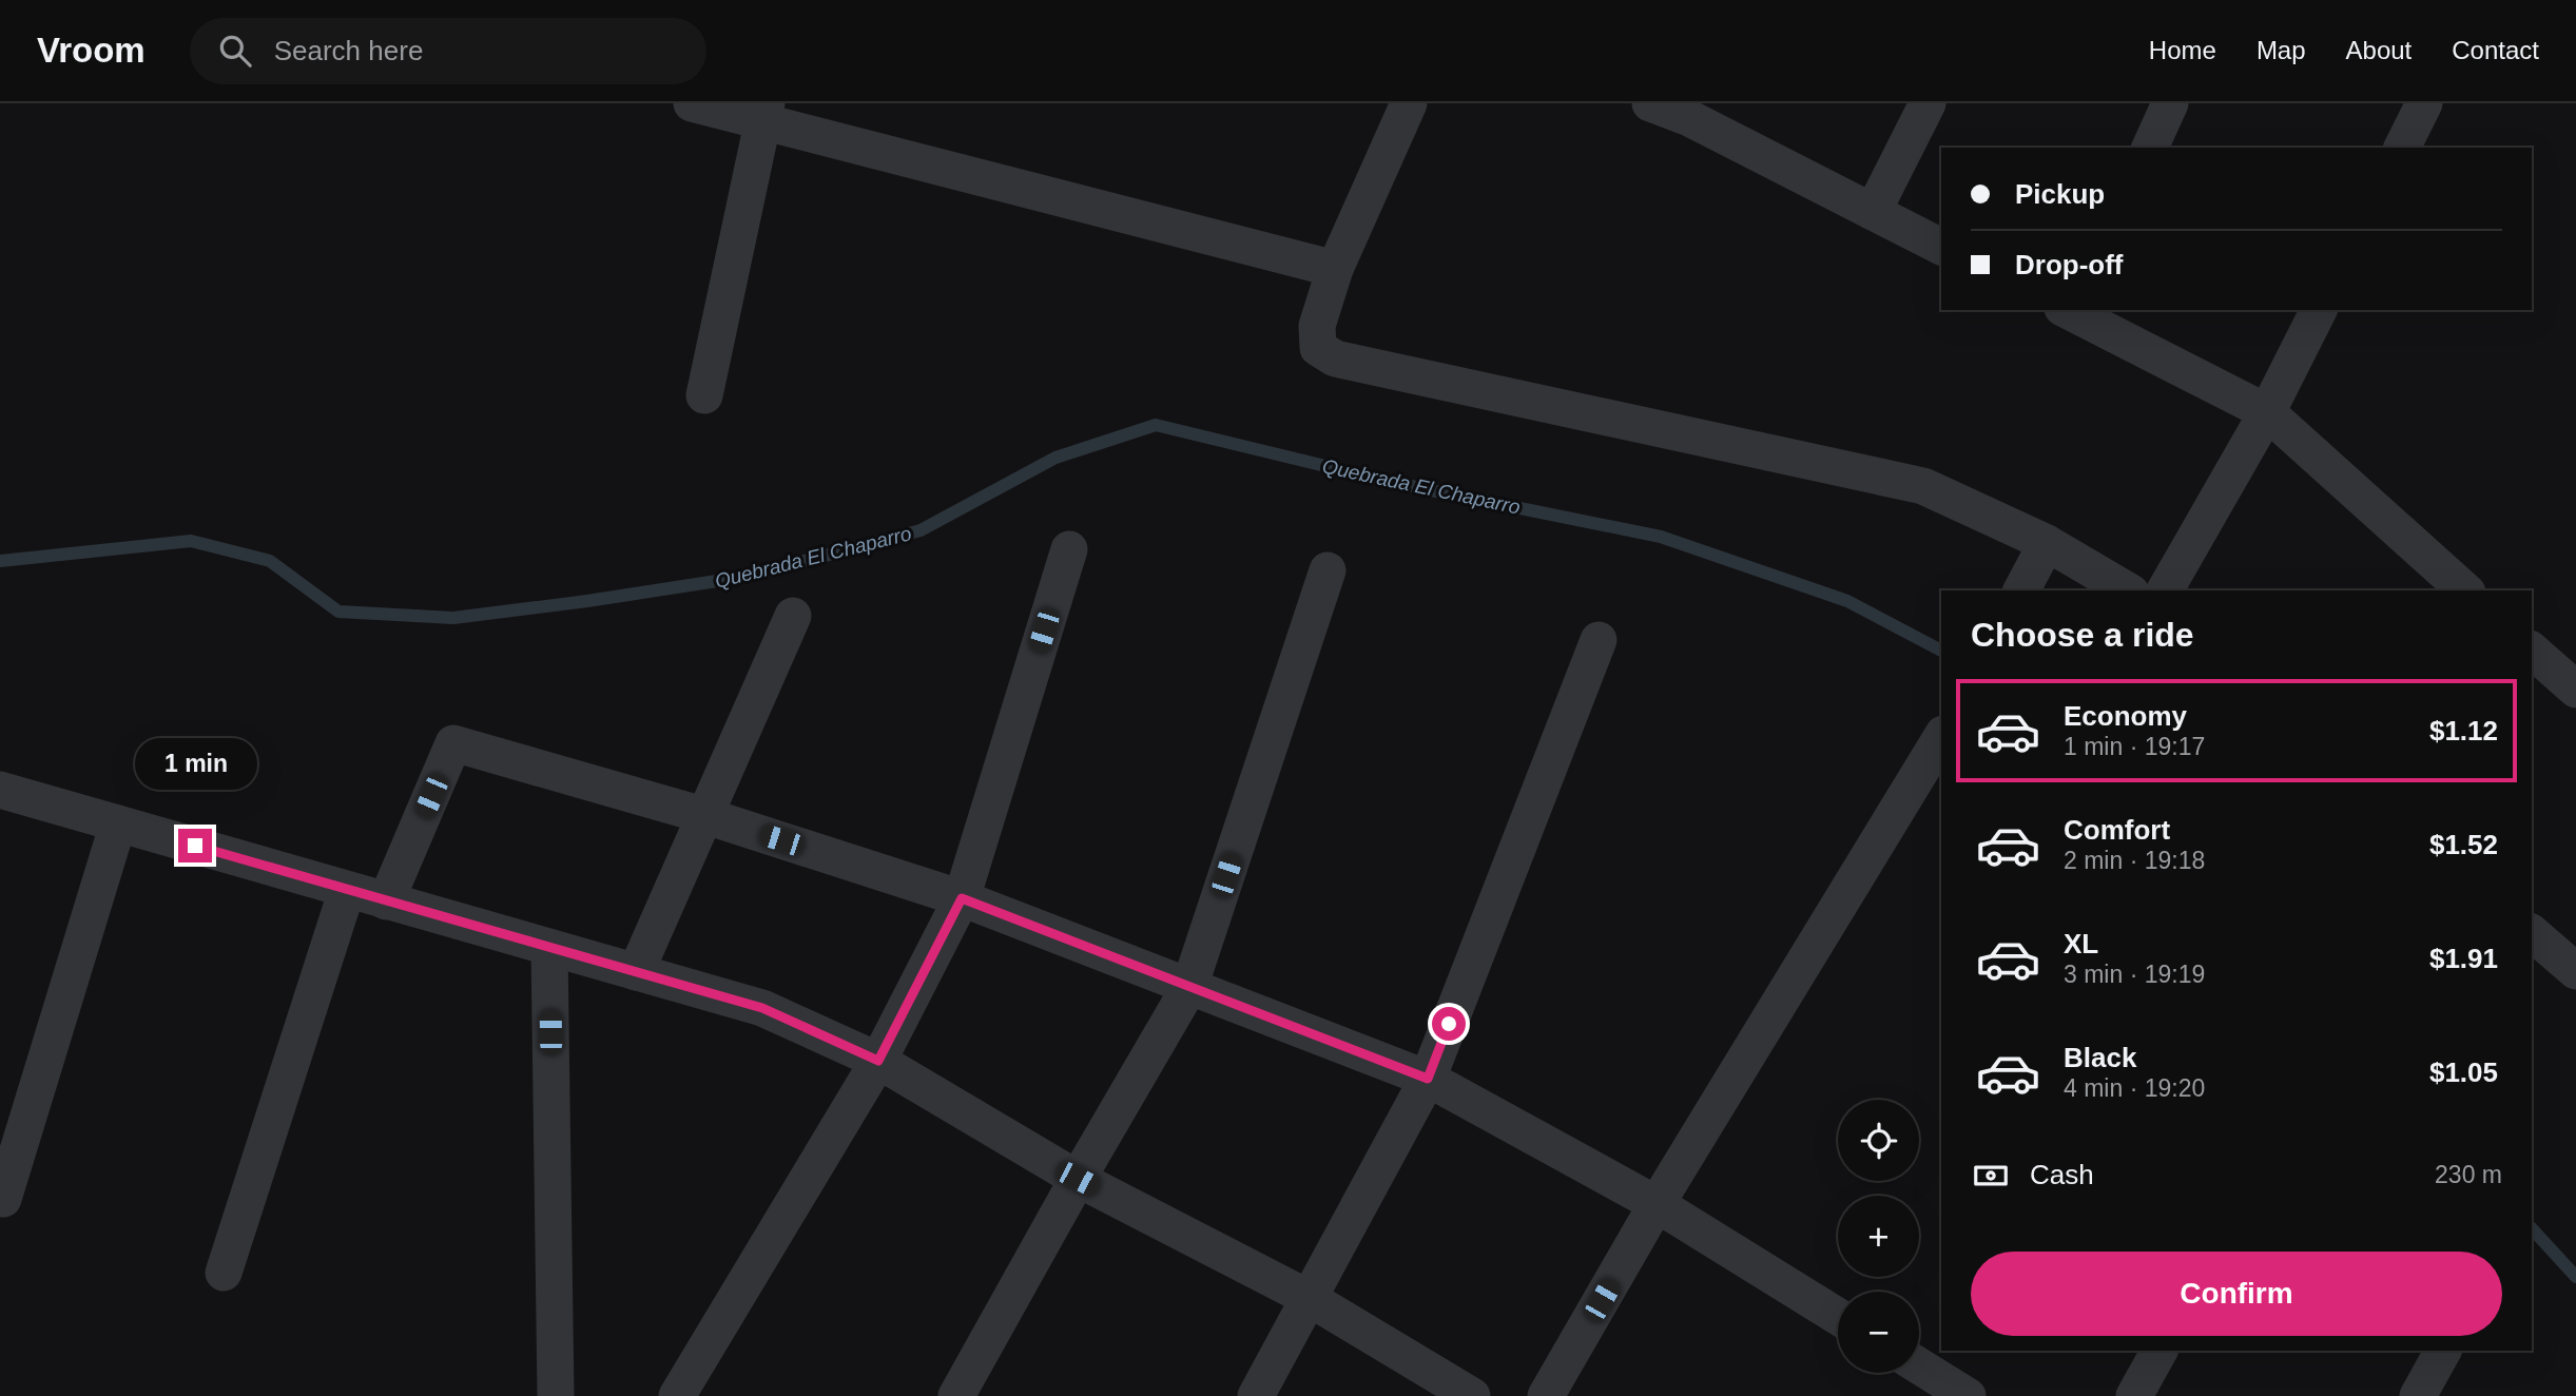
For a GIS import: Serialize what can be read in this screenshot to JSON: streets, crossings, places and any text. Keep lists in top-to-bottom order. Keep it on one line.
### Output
{"water":["Quebrada El Chaparro"],"page":{"header":"Vroom","search":"Search here","nav":["Home","Map","About","Contact"],"banner":["Pickup","Drop-off"],"heading":"Choose a ride","list":[{"name":"Economy","note":"1 min · 19:17","value":"$1.12"},{"name":"Comfort","note":"2 min · 19:18","value":"$1.52"},{"name":"XL","note":"3 min · 19:19","value":"$1.91"},{"name":"Black","note":"4 min · 19:20","value":"$1.05"}],"bubble":"1 min","map_buttons":["+","−"],"pay":["Cash","230 m"],"buttons":"Confirm"}}
